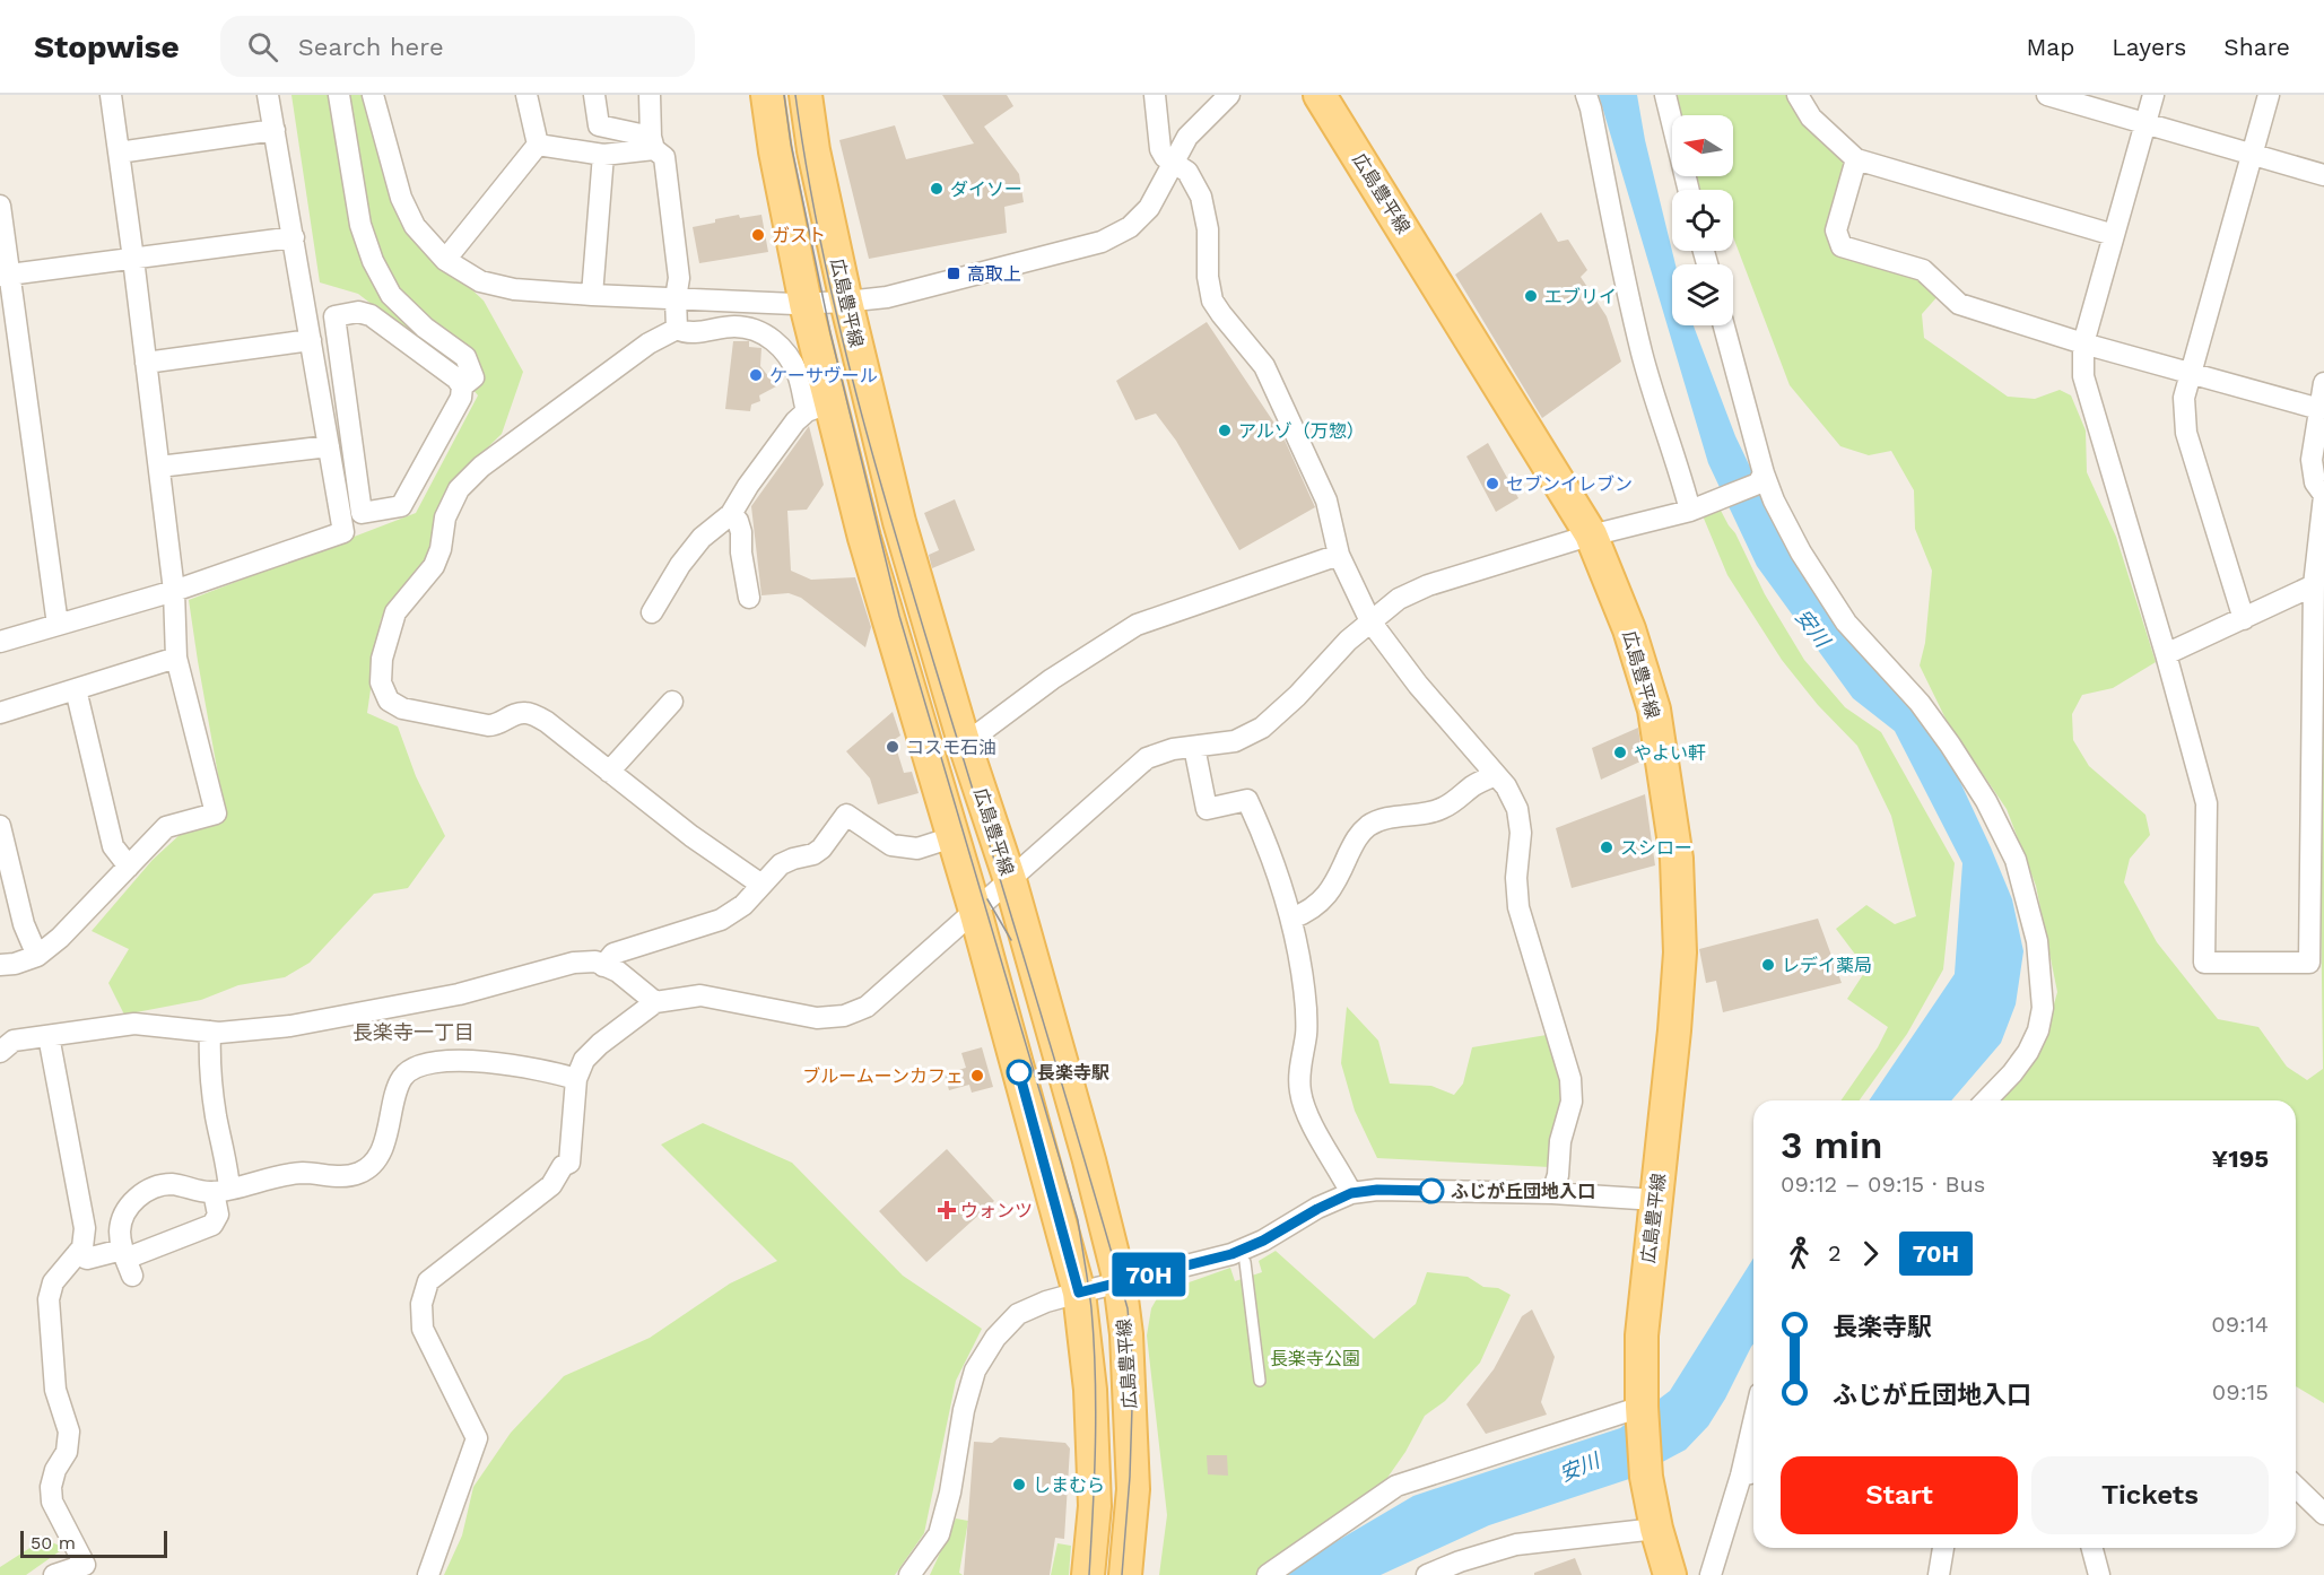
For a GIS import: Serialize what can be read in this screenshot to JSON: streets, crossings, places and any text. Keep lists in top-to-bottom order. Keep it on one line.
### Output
{"streets":{"main road":["広島豊平線"]},"districts":["長楽寺一丁目"],"water":["安川"],"parks":["長楽寺公園"],"places":{"other":["ダイソー","ガスト","エブリイ","ケーサヴール","アルゾ（万惣）","セブンイレブン","コスモ石油","やよい軒","スシロー","レデイ薬局","長楽寺駅","ブルームーンカフェ","ふじが丘団地入口","しまむら"],"transit":["高取上"],"health":["ウォンツ"]},"lines":["bus line 70H"],"scale_bar":"50 m","north":"left","page":{"header":"Stopwise","search":"Search here","nav":["Map","Layers","Share"],"on_map":"70H","heading":["3 min","09:12 – 09:15 · Bus","¥195"],"legs":["2","70H"],"list":[{"name":"長楽寺駅","value":"09:14"},{"name":"ふじが丘団地入口","value":"09:15"}],"buttons":["Start","Tickets"],"scale":"50 m"}}
